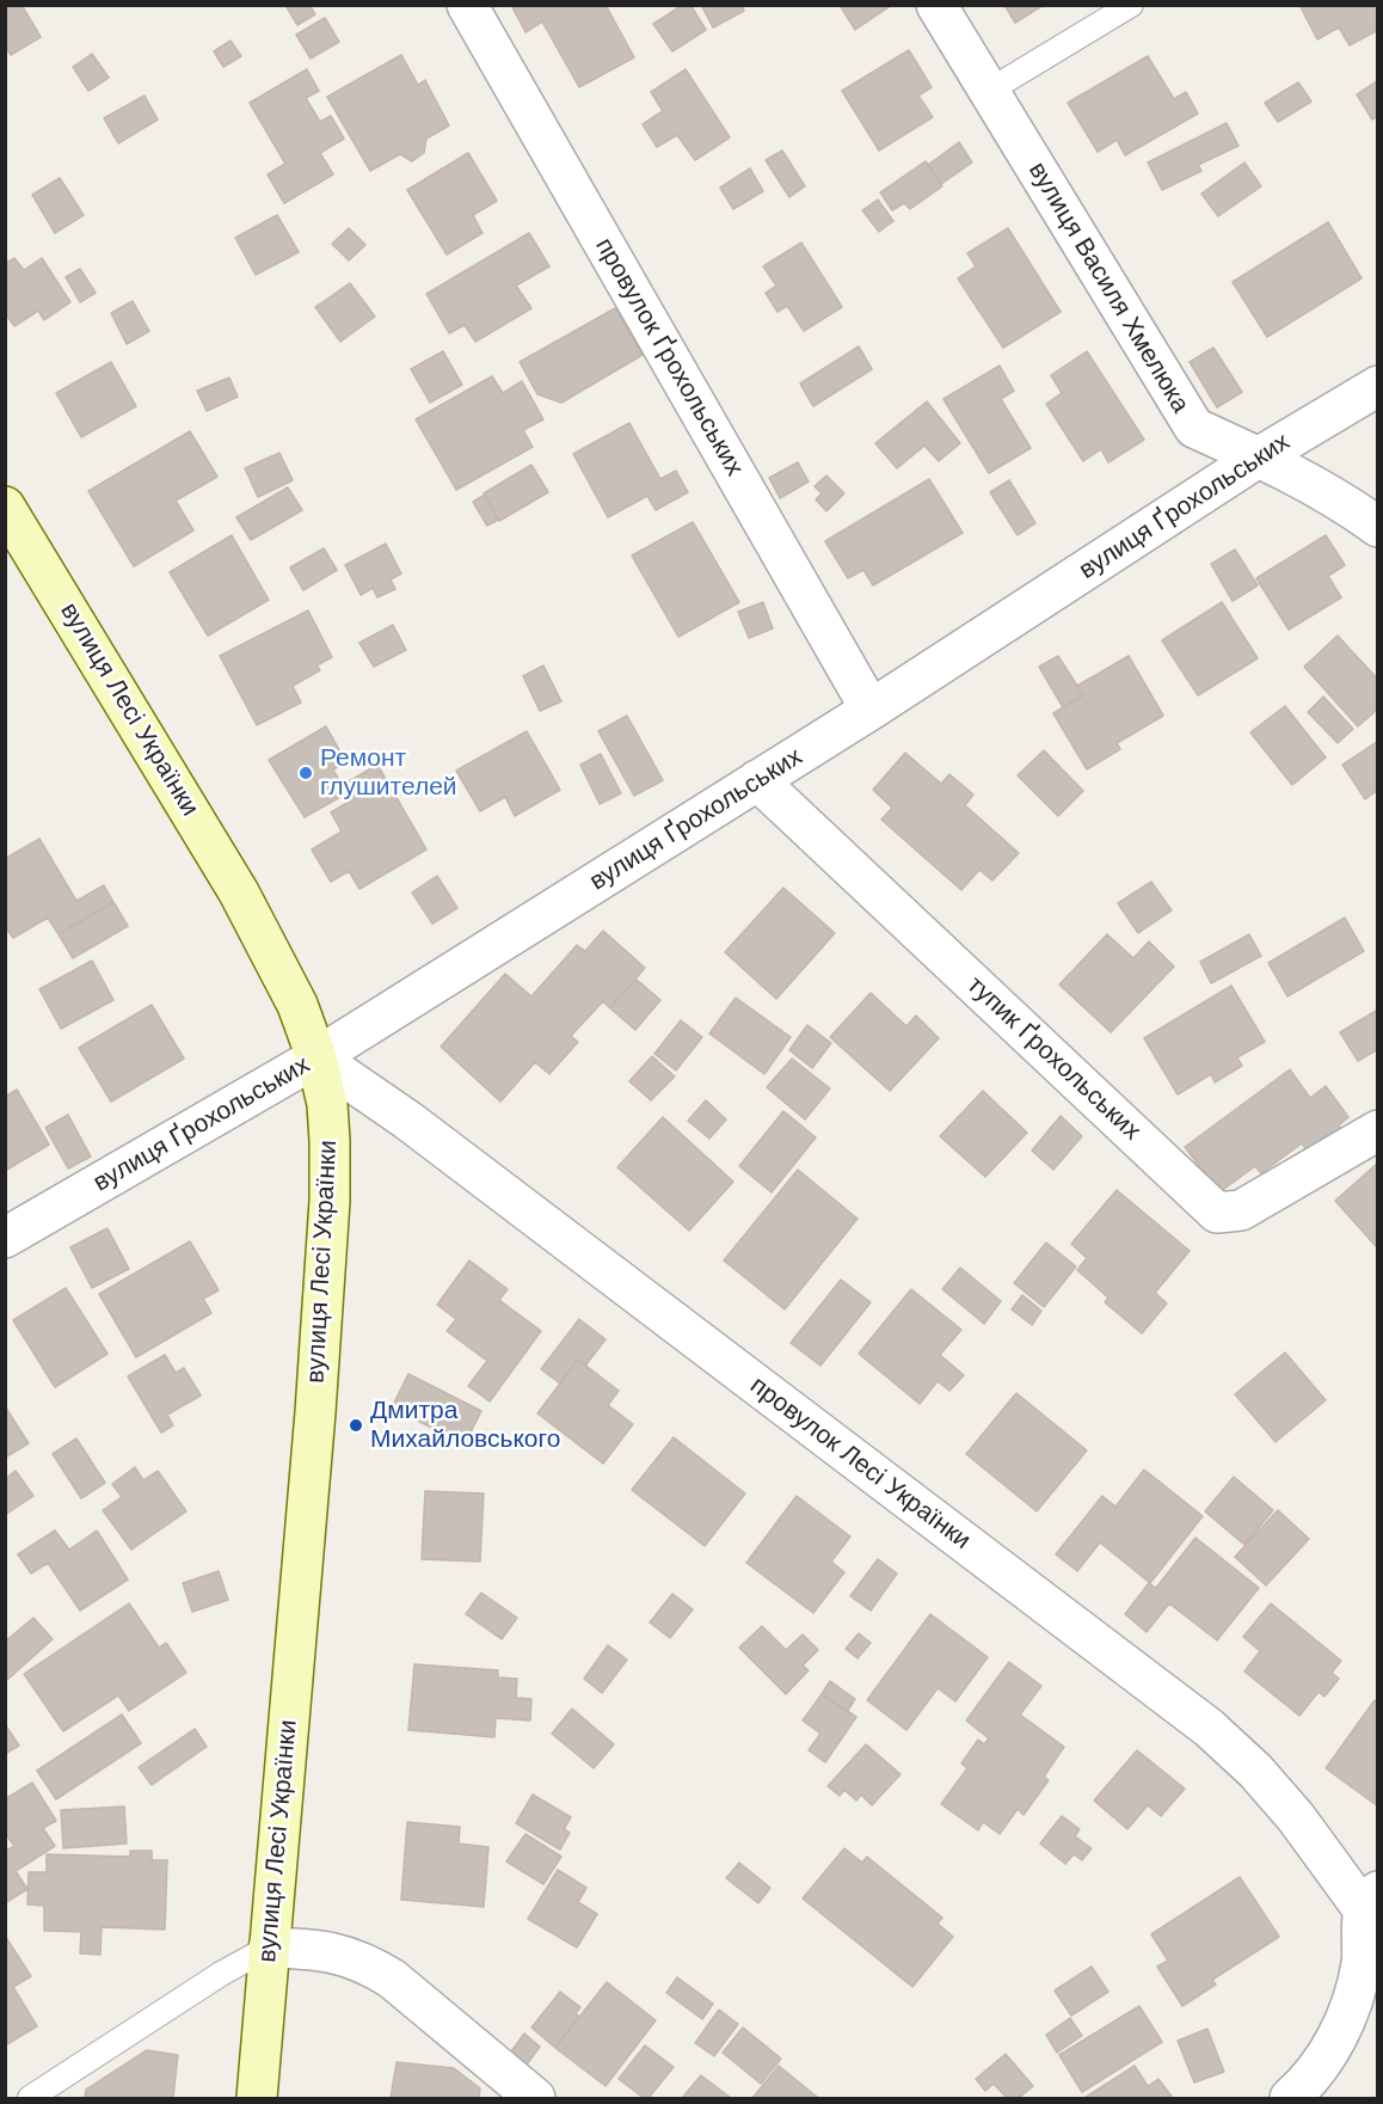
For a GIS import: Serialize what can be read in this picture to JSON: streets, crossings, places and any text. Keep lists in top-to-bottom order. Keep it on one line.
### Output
{"streets":{"main road":["вулиця Лесі Українки"],"street":["вулиця Василя Хмелюка","провулок Ґрохольських","вулиця Ґрохольських","тупик Ґрохольських","провулок Лесі Українки"]},"crossings":[["вулиця Василя Хмелюка","вулиця Ґрохольських"],["провулок Ґрохольських","вулиця Ґрохольських"],["вулиця Ґрохольських","вулиця Лесі Українки"],["вулиця Ґрохольських","тупик Ґрохольських"],["вулиця Ґрохольських","провулок Лесі Українки"],["вулиця Лесі Українки","провулок Лесі Українки"]],"places":["Ремонт глушителей","Дмитра Михайловського"]}
